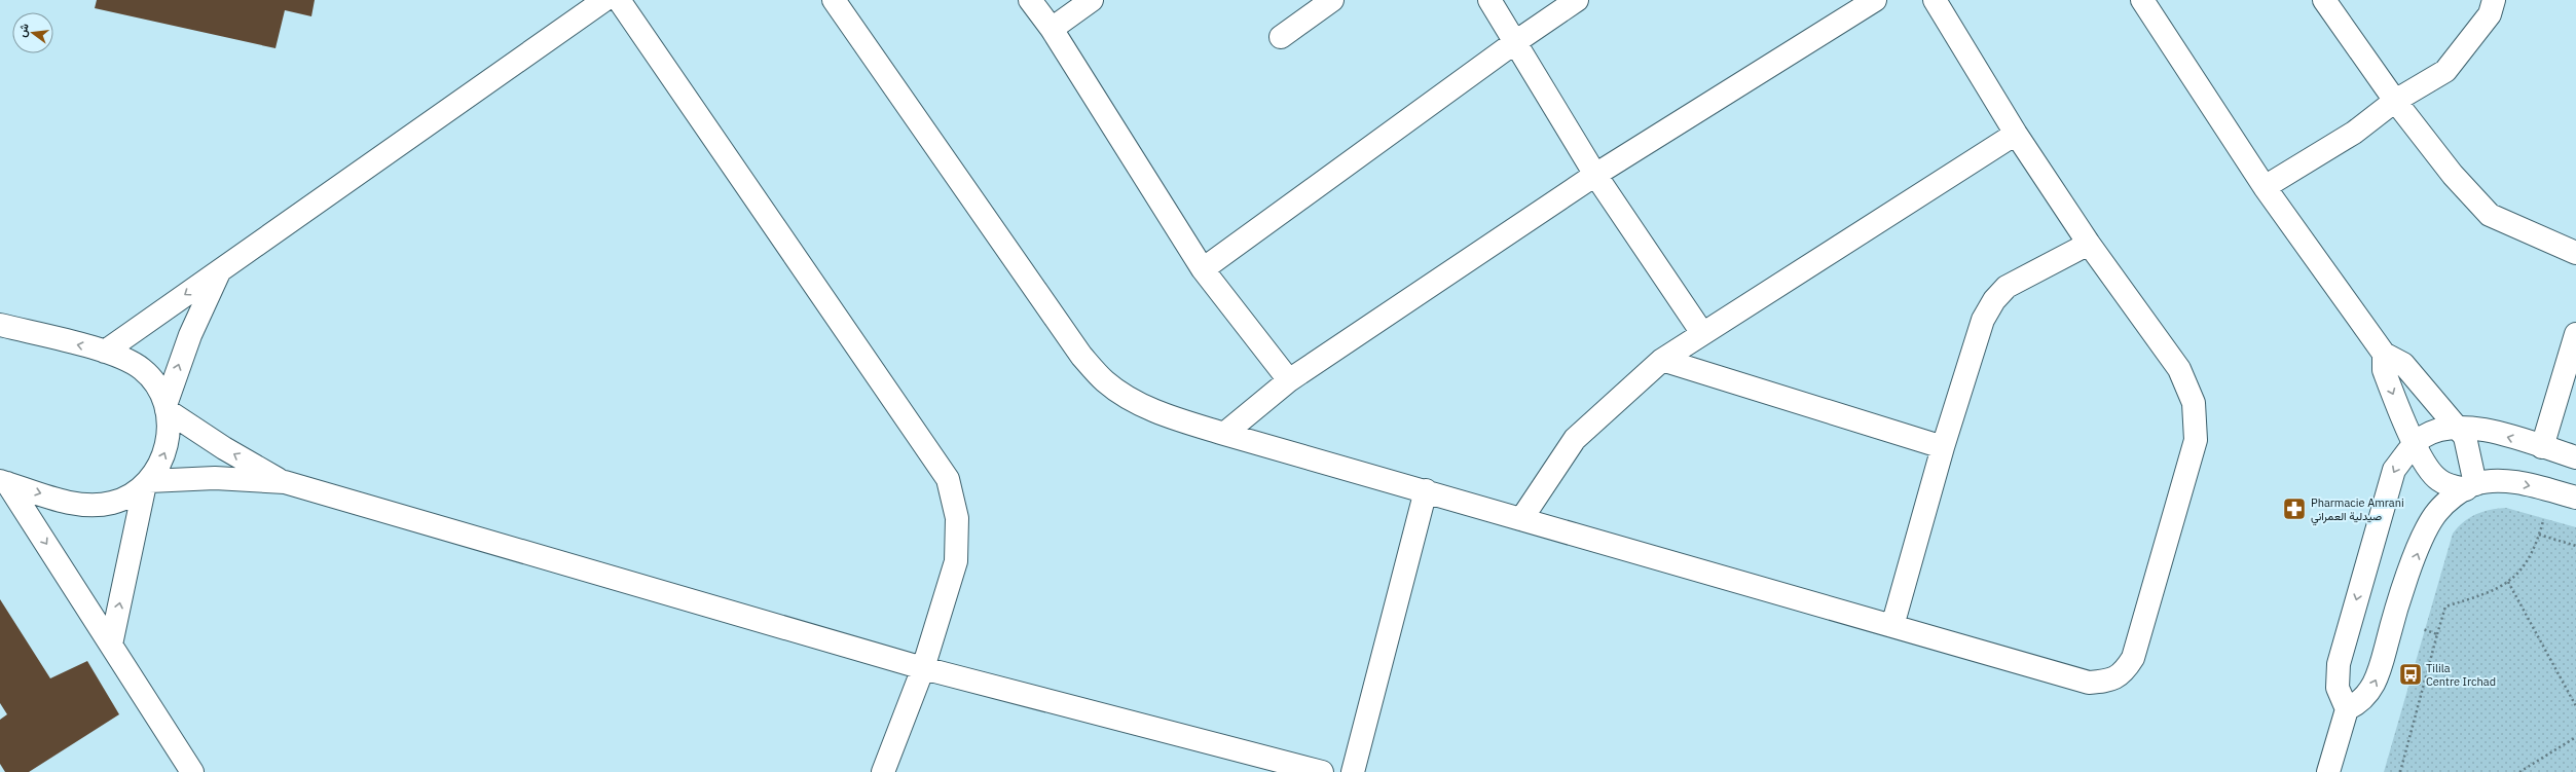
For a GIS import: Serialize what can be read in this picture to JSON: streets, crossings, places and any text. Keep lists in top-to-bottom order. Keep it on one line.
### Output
{"places":{"pharmacy":["Pharmacie Amrani صيدلية العمراني"],"bus stop":["Tilila Centre Irchad"]},"north":"left"}
